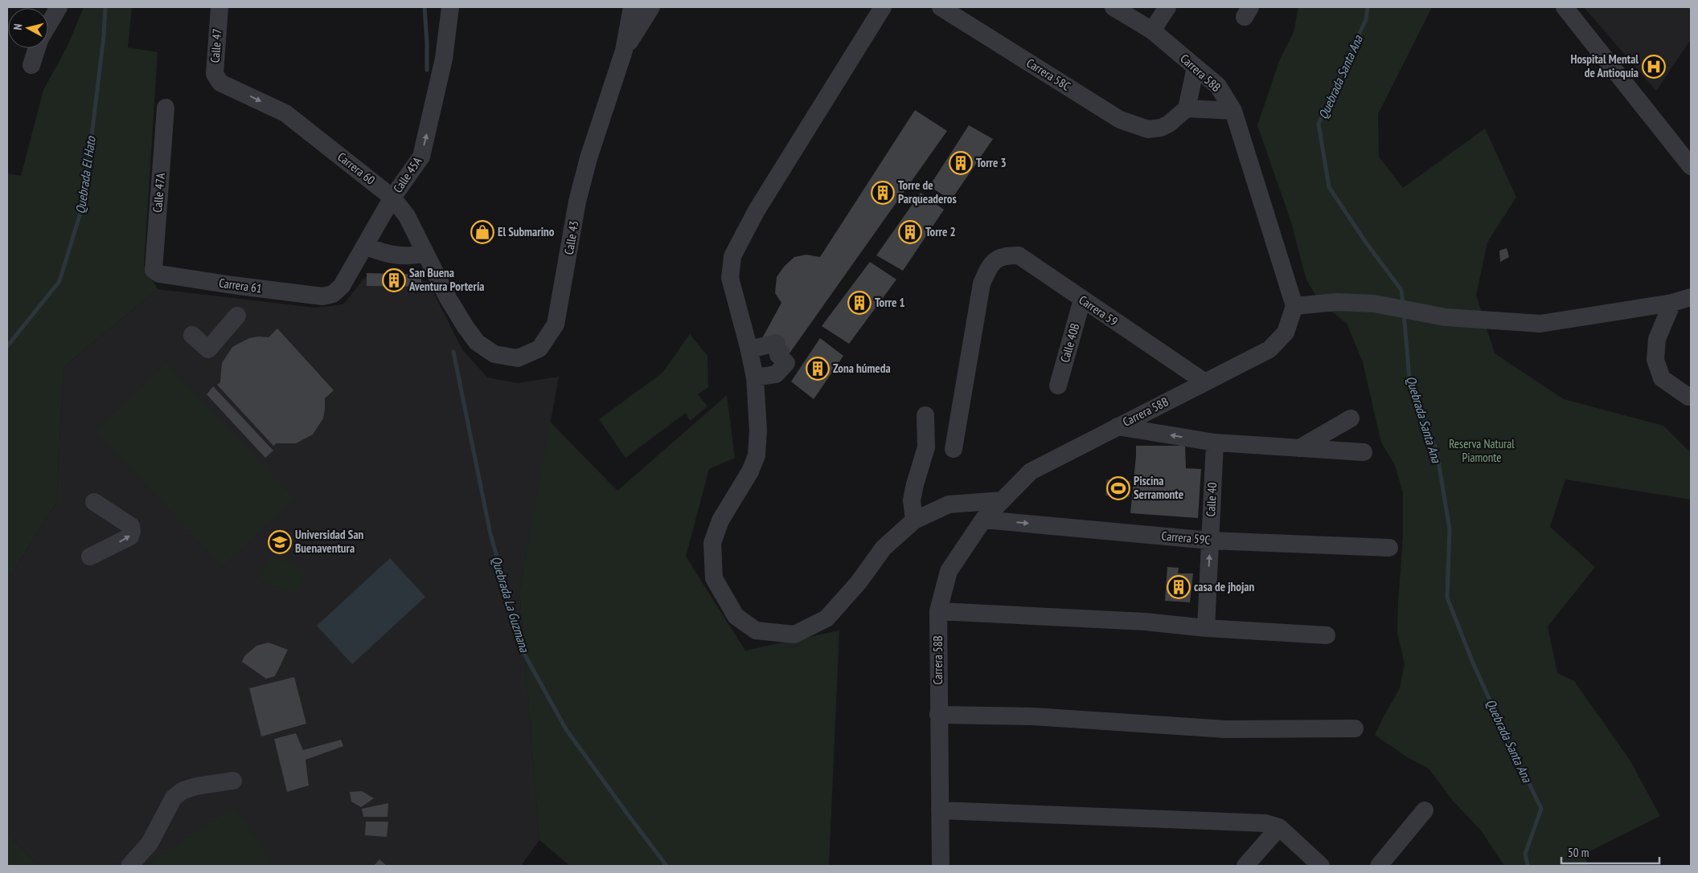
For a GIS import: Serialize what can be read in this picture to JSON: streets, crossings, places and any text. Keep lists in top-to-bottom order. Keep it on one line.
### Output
{"streets":{"street":["Calle 47","Carrera 58B","Carrera 58C","Carrera 60","Calle 45A","Calle 47A","Calle 43","Carrera 61","Carrera 59","Calle 40B","Calle 40","Carrera 59C"]},"crossings":[["Calle 47","Carrera 60"],["Carrera 58B","Carrera 59"],["Carrera 58B","Carrera 59C"],["Carrera 60","Calle 45A"],["Carrera 60","Calle 43"],["Calle 45A","Carrera 61"],["Calle 47A","Carrera 61"],["Carrera 59","Calle 40B"],["Calle 40","Carrera 59C"]],"one_way":["Carrera 60","Calle 45A","Calle 40"],"water":["Quebrada Santa Ana","Quebrada El Hato","Quebrada La Guzmana"],"parks":["Reserva Natural Piamonte"],"places":{"hospital":["Hospital Mental de Antioquia"],"building":["Torre 3","Torre de Parqueaderos","Torre 2","San Buena Aventura Portería","Torre 1","Zona húmeda","casa de jhojan"],"shop":["El Submarino"],"sports":["Piscina Serramonte"],"school or university":["Universidad San Buenaventura"]},"scale_bar":"50 m","north":"left"}
